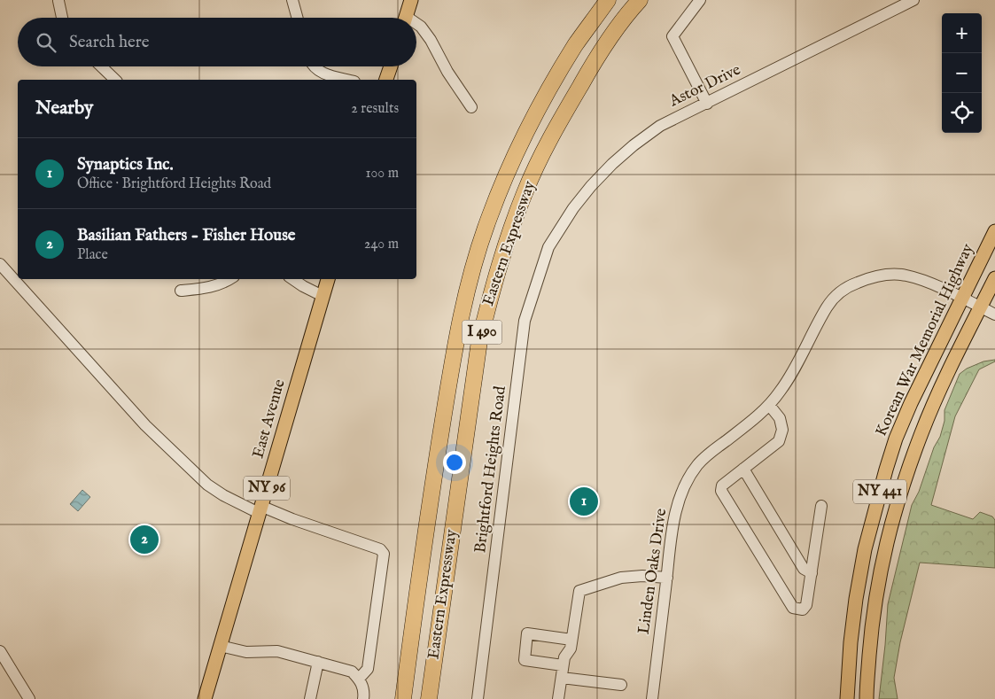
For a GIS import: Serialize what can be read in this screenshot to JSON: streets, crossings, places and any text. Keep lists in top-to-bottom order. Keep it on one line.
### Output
{"streets":{"highway":["Eastern Expressway","I 490"],"main road":["Korean War Memorial Highway","East Avenue","NY 96","NY 441"],"street":["Astor Drive","Brightford Heights Road","Linden Oaks Drive"]},"crossings":[["Astor Drive","Brightford Heights Road"],["Korean War Memorial Highway","Linden Oaks Drive"],["NY 441","Linden Oaks Drive"]],"page":{"map_buttons":["+","−"],"search":"Search here","heading":["Nearby","2 results"],"list":[{"mark":"1","name":"Synaptics Inc.","note":"Office · Brightford Heights Road","value":"100 m"},{"mark":"2","name":"Basilian Fathers - Fisher House","note":"Place","value":"240 m"}],"pins":["1","2"]}}
